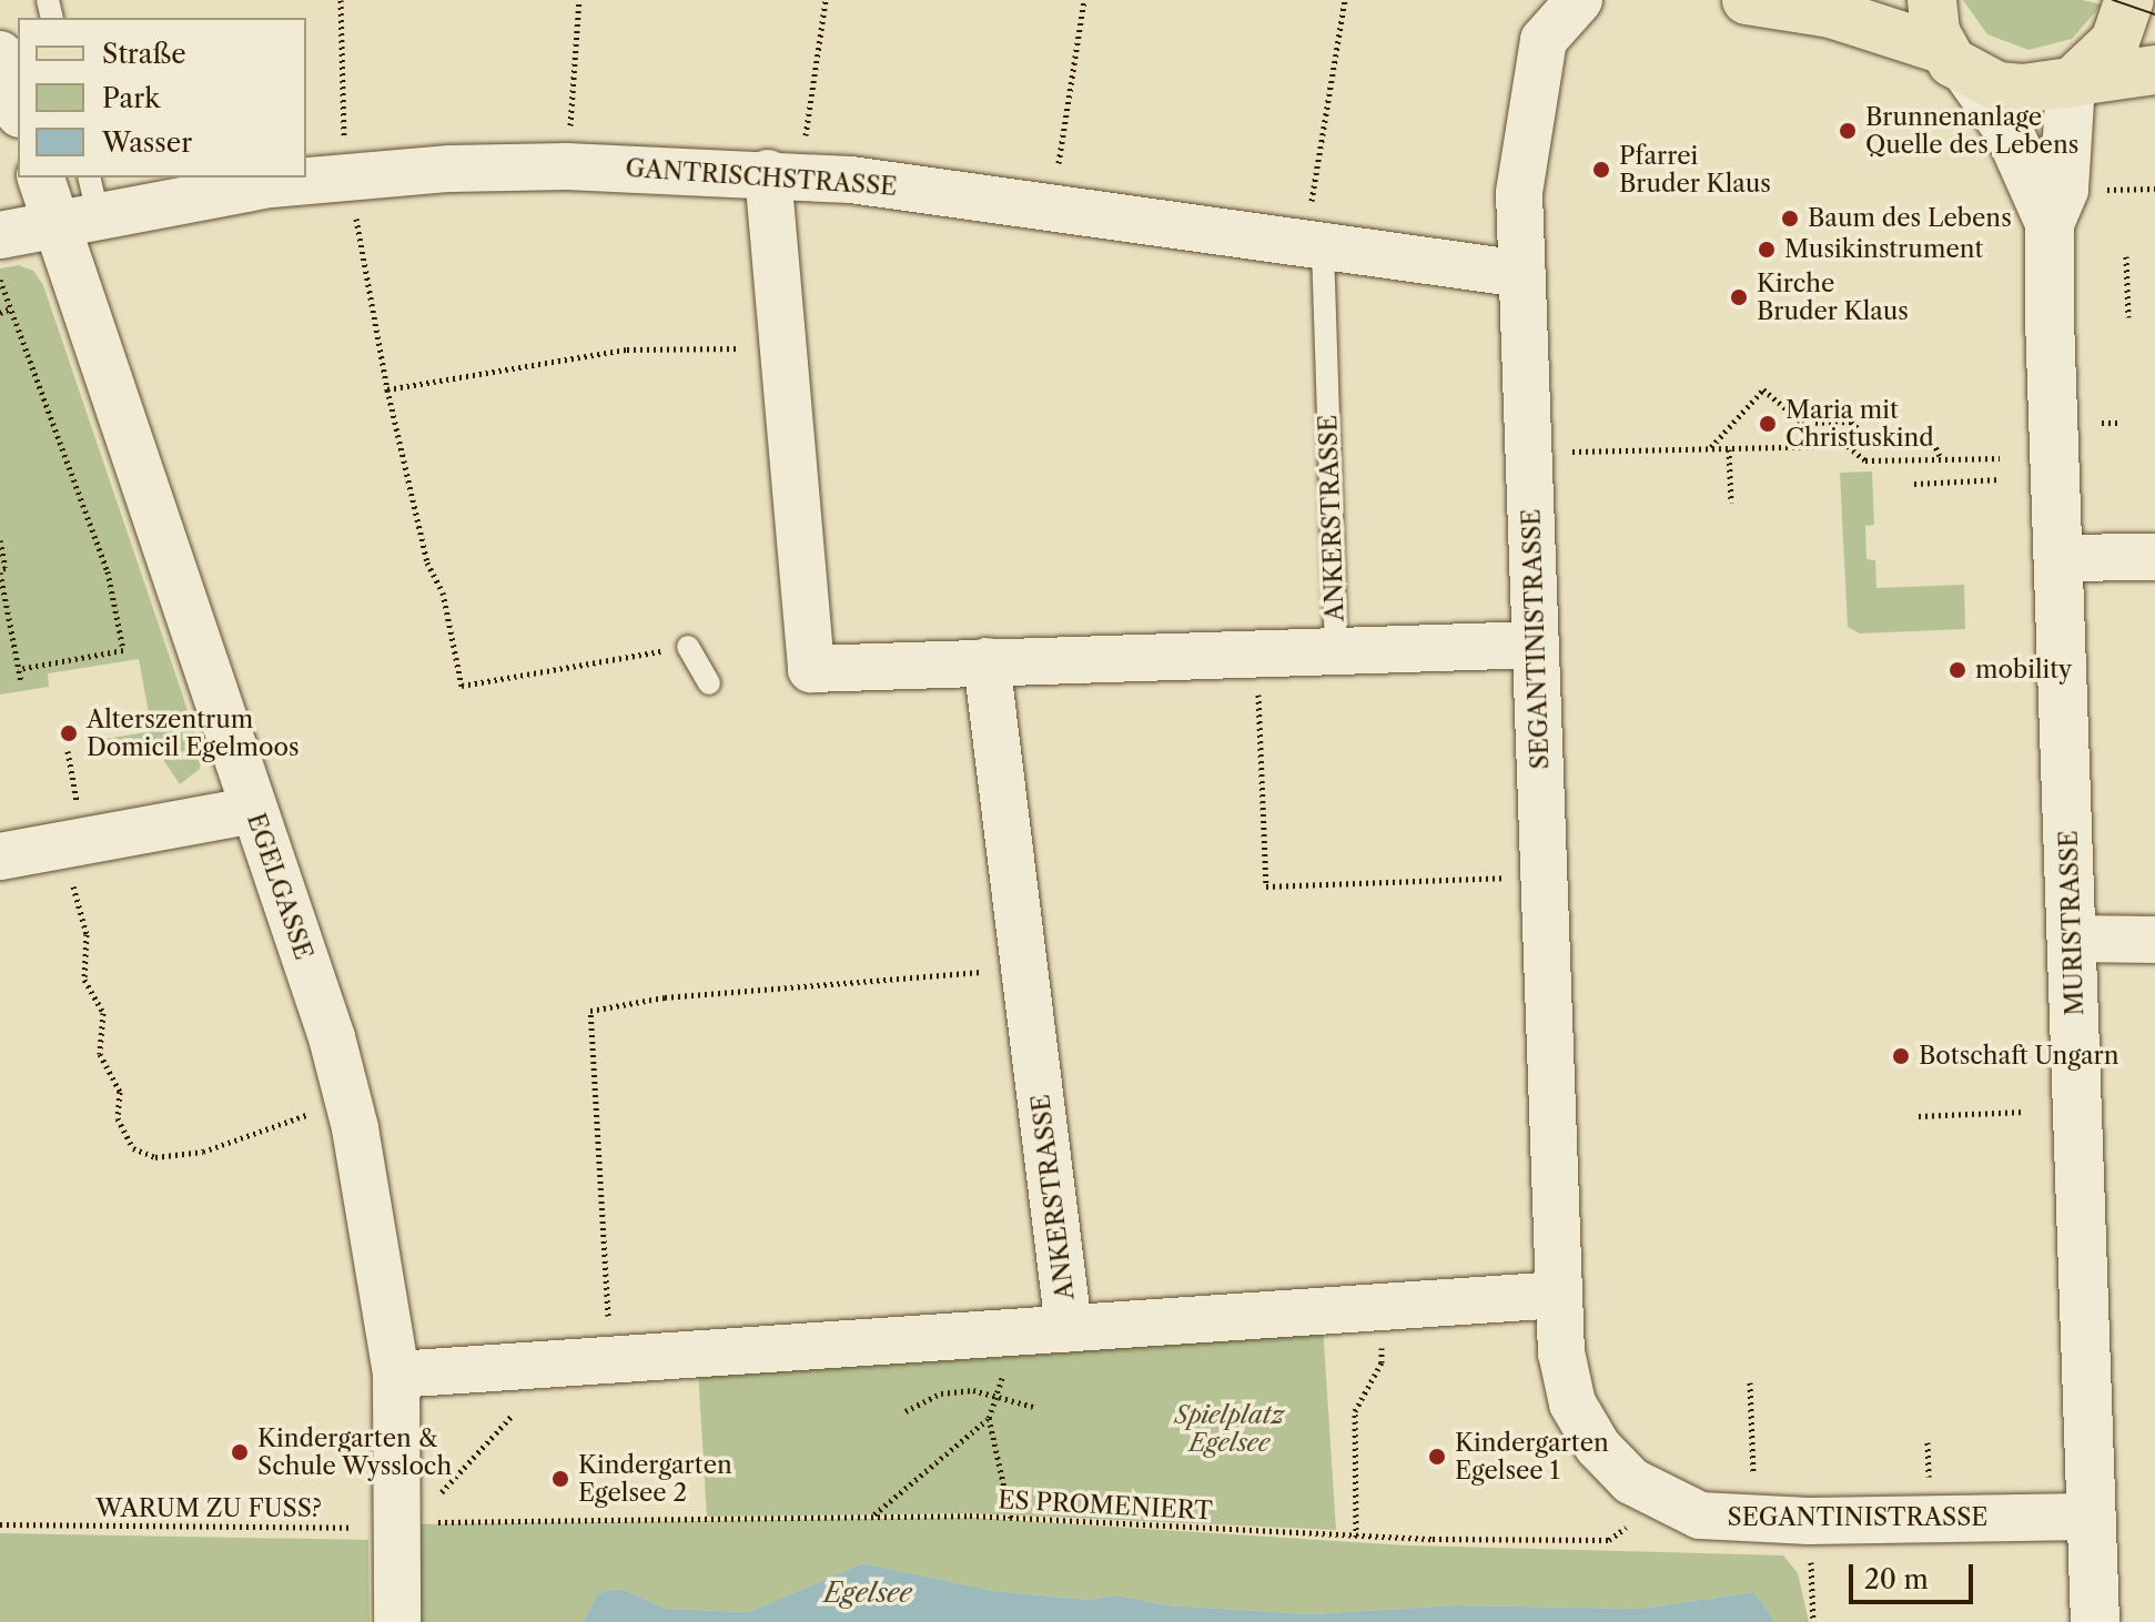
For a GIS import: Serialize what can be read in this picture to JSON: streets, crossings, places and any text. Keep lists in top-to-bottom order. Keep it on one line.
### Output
{"streets":{"main road":["MURISTRASSE"],"street":["GANTRISCHSTRASSE","ANKERSTRASSE","SEGANTINISTRASSE","EGELGASSE"],"path":["ES PROMENIERT","WARUM ZU FUSS?"]},"crossings":[["GANTRISCHSTRASSE","ANKERSTRASSE"],["GANTRISCHSTRASSE","SEGANTINISTRASSE"],["GANTRISCHSTRASSE","EGELGASSE"],["ANKERSTRASSE","EGELGASSE"],["SEGANTINISTRASSE","MURISTRASSE"],["EGELGASSE","ES PROMENIERT"],["EGELGASSE","WARUM ZU FUSS?"],["ES PROMENIERT","WARUM ZU FUSS?"]],"water":["Egelsee"],"parks":["Spielplatz Egelsee"],"places":["Brunnenanlage Quelle des Lebens","Pfarrei Bruder Klaus","Baum des Lebens","Musikinstrument","Kirche Bruder Klaus","Maria mit Christuskind","mobility","Alterszentrum Domicil Egelmoos","Botschaft Ungarn","Kindergarten & Schule Wyssloch","Kindergarten Egelsee 1","Kindergarten Egelsee 2"],"legend":["Straße","Park","Wasser"],"scale_bar":"20 m"}
